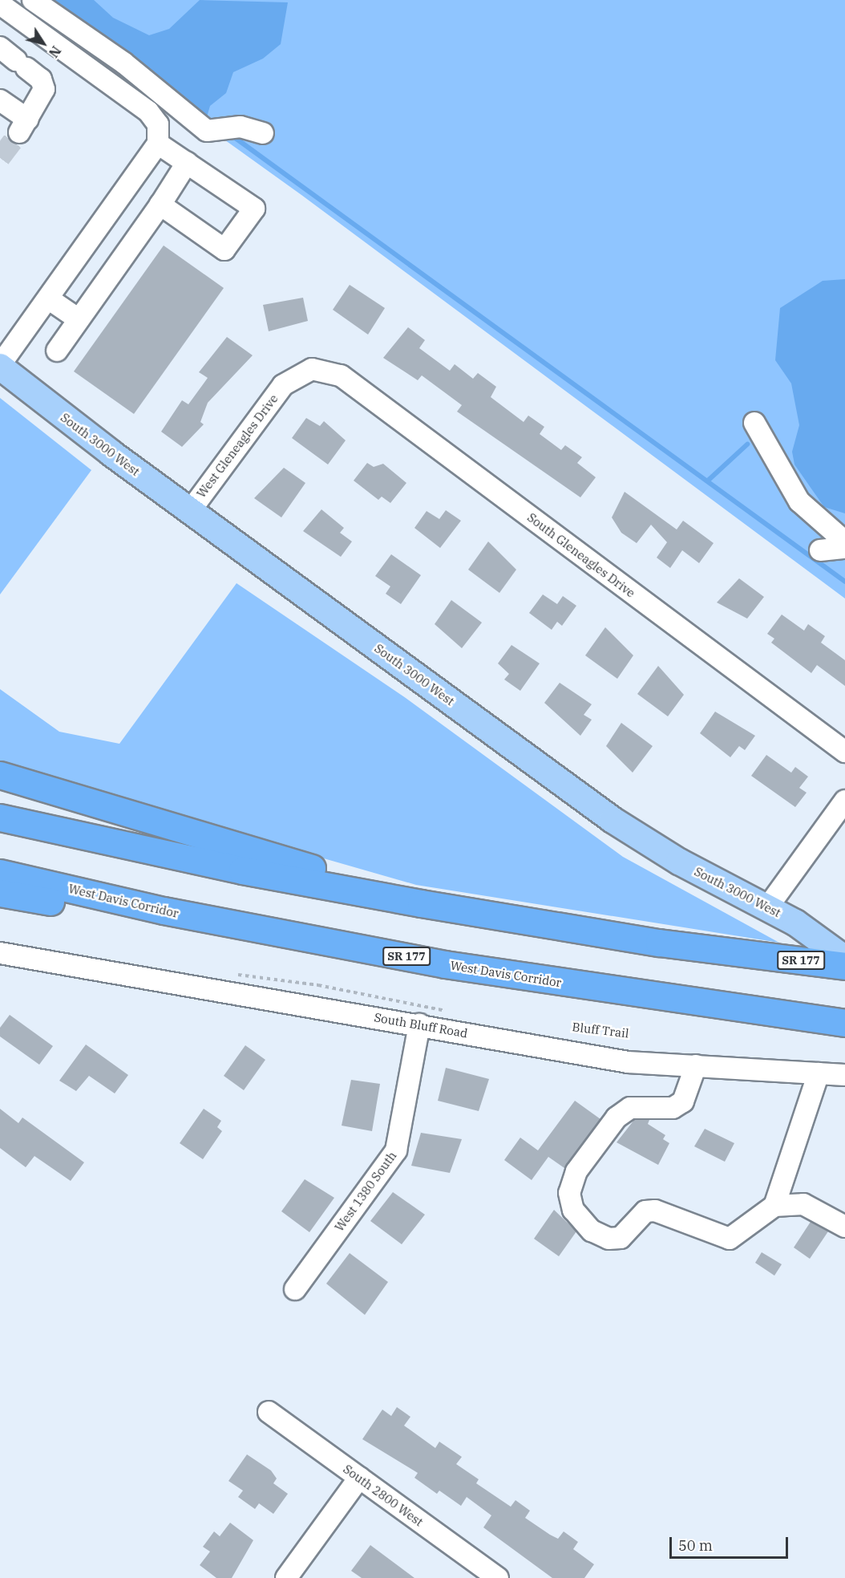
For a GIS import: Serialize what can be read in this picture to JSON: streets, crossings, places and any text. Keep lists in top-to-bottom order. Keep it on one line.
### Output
{"streets":{"highway":["West Davis Corridor","SR 177"],"main road":["South 3000 West"],"street":["West Gleneagles Drive","South Gleneagles Drive","South Bluff Road","West 1380 South","South 2800 West"]},"crossings":[["South 3000 West","West Gleneagles Drive"],["West Gleneagles Drive","South Gleneagles Drive"],["South Bluff Road","West 1380 South"]],"scale_bar":"50 m","north":"bottom right"}
